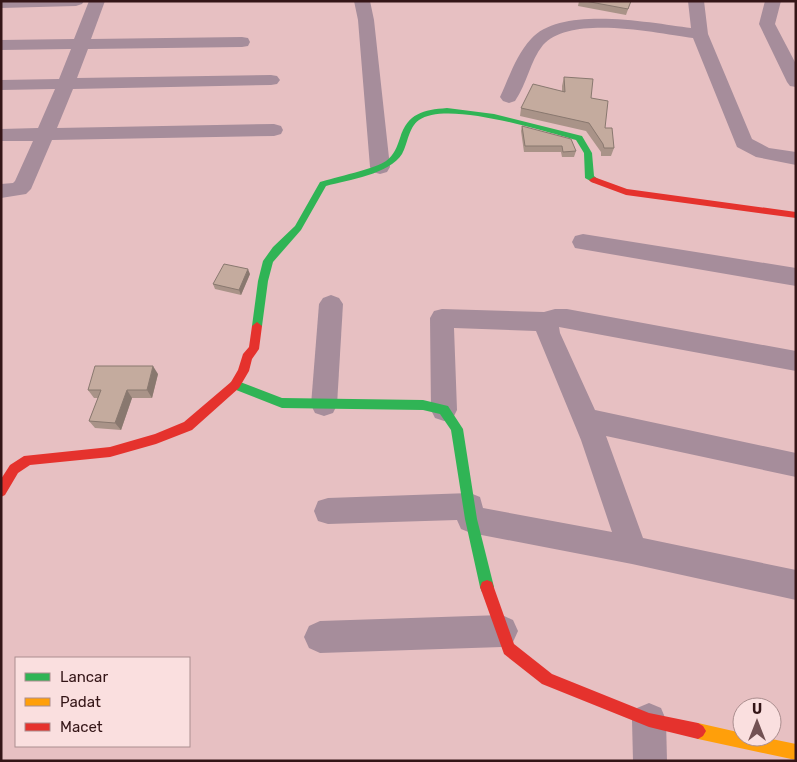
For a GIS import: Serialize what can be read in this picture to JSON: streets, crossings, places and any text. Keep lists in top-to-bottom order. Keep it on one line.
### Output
{"legend":["Lancar","Padat","Macet"],"north":"top"}
